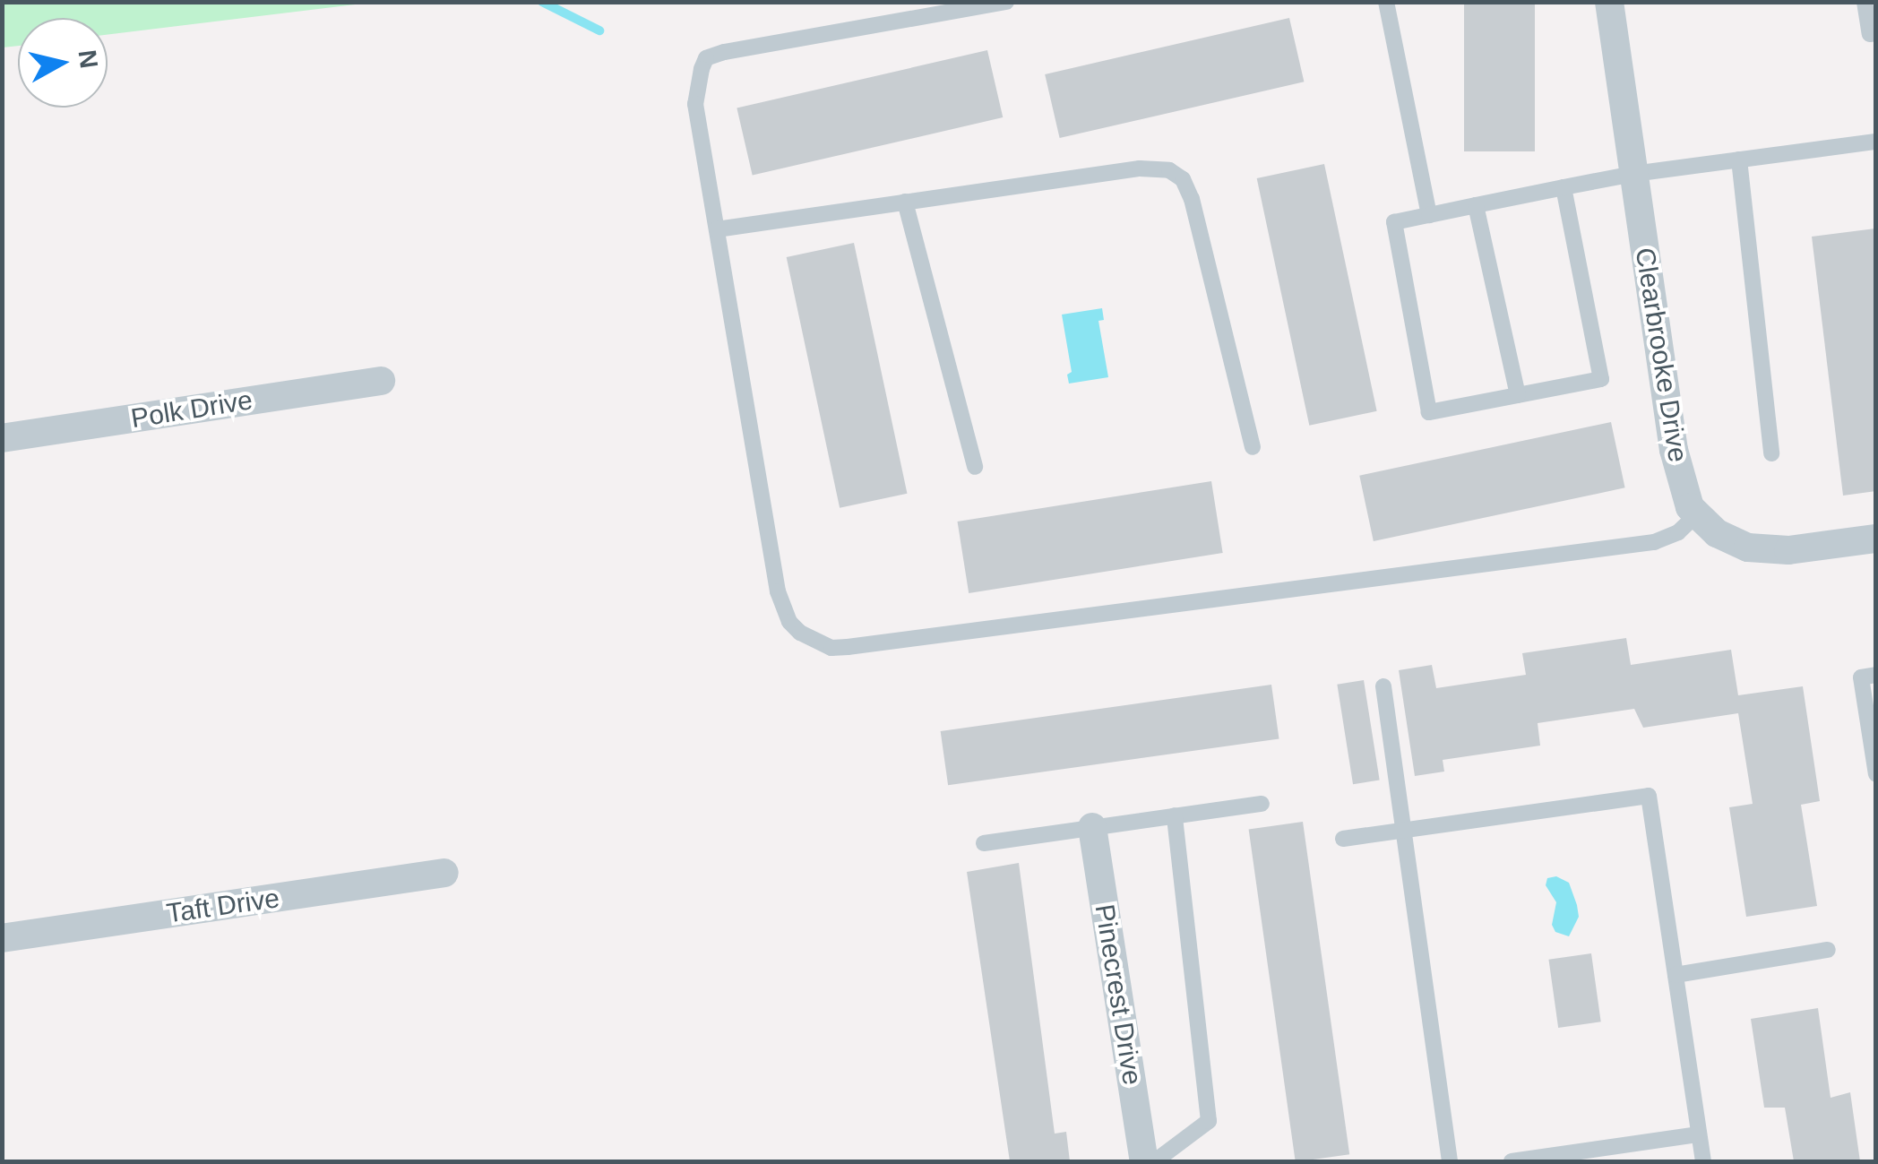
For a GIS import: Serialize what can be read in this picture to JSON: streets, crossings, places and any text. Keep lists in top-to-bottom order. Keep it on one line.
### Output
{"streets":{"street":["Clearbrooke Drive","Polk Drive","Taft Drive","Pinecrest Drive"]},"north":"right"}
